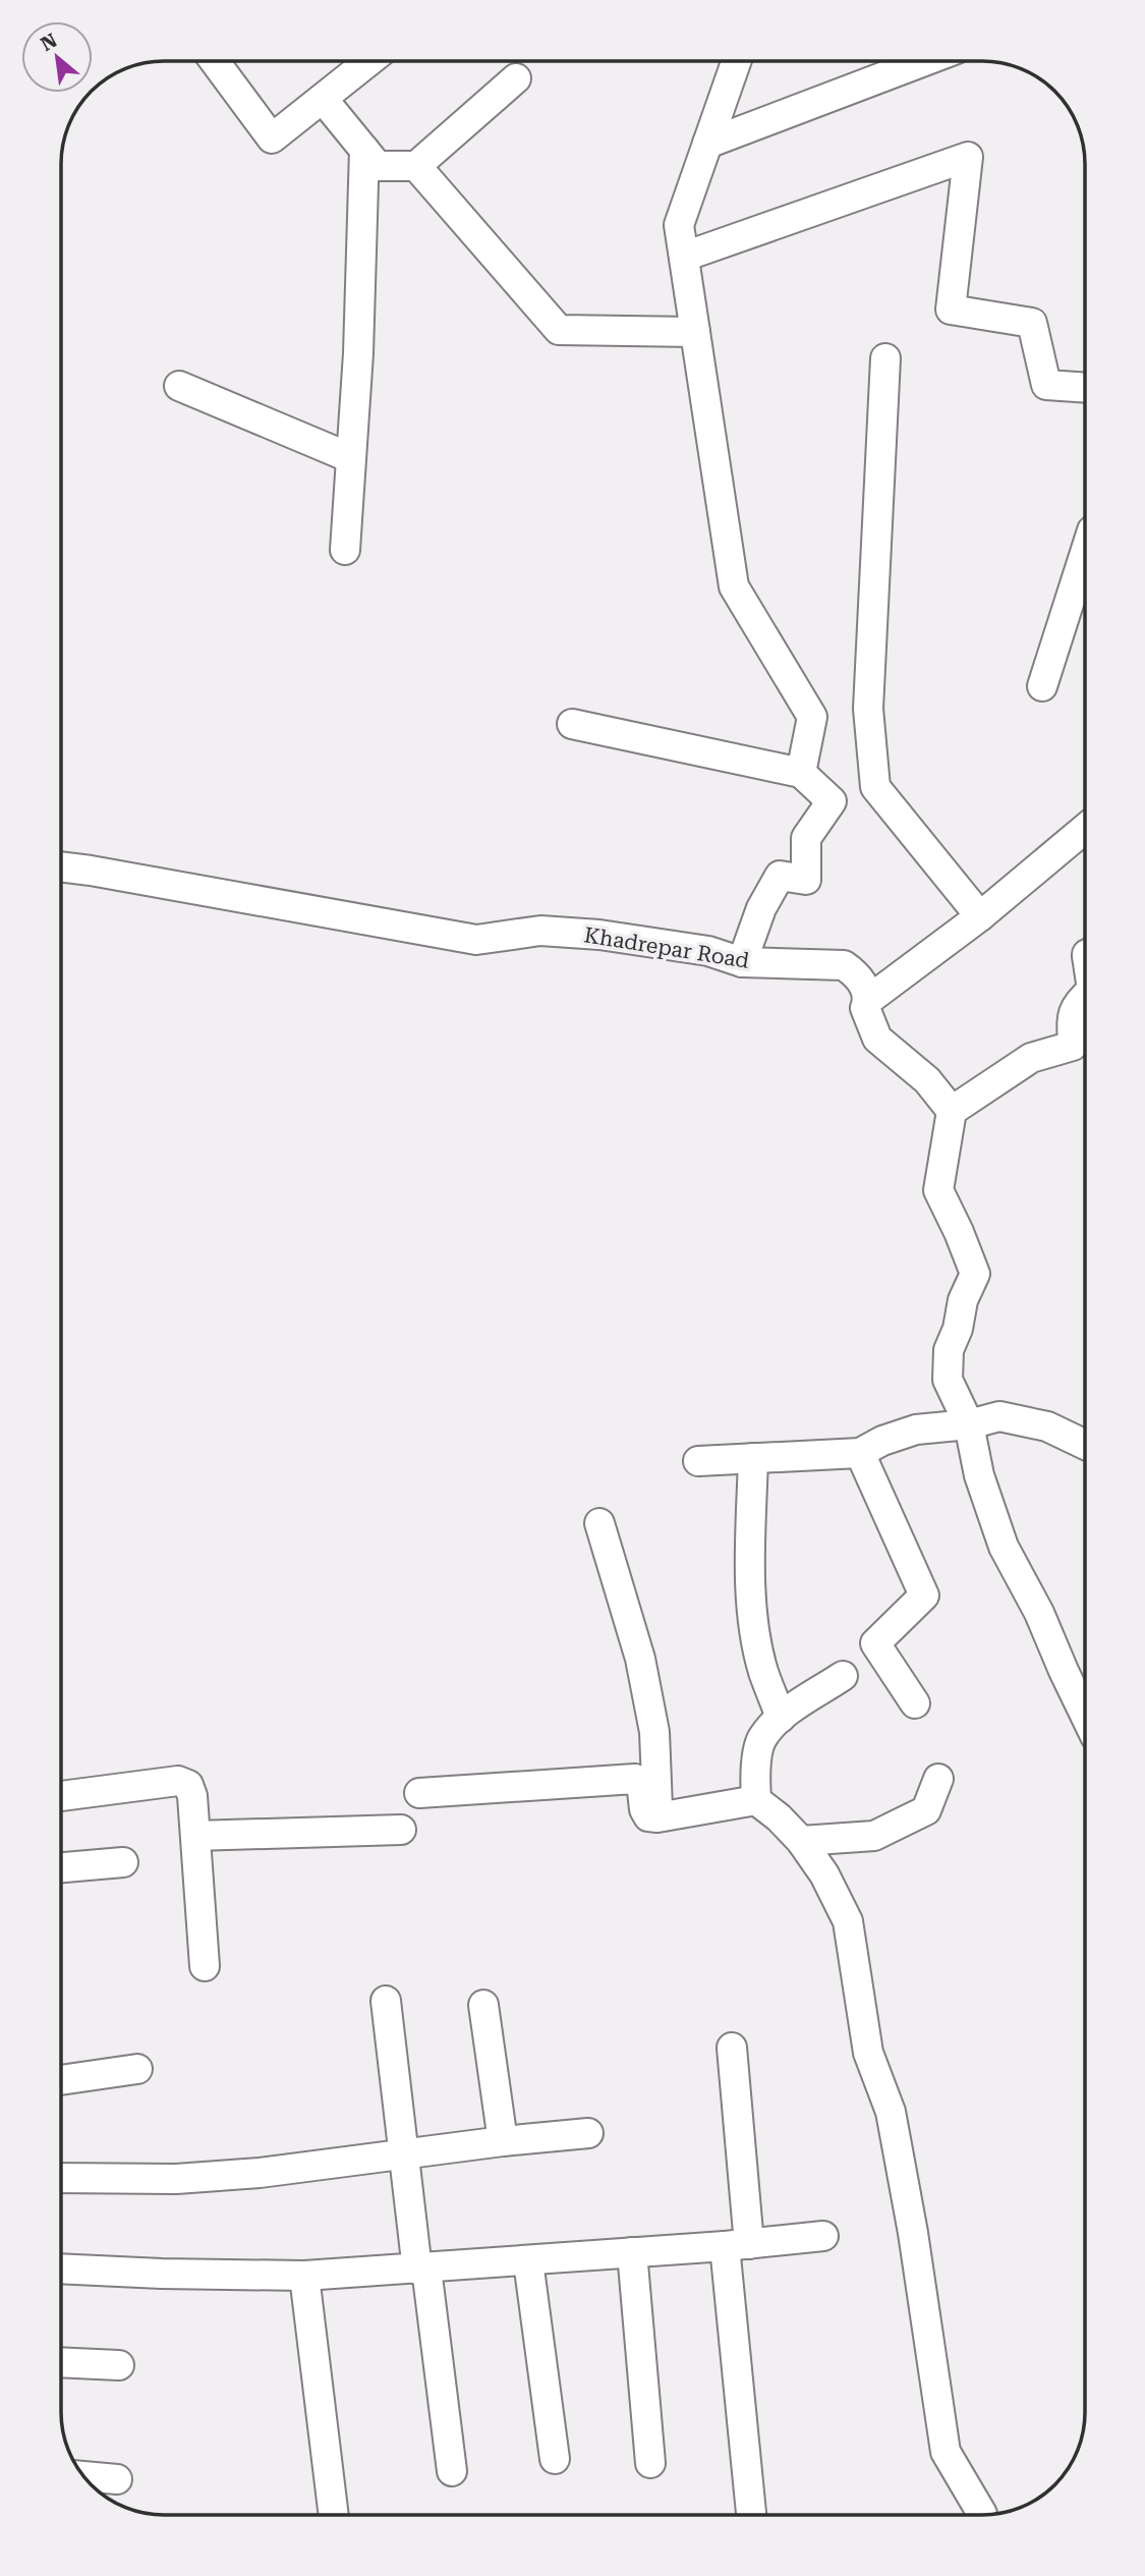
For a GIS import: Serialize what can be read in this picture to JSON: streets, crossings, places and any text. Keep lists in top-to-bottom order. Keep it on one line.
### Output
{"streets":{"street":["Khadrepar Road"]},"north":"top left"}
